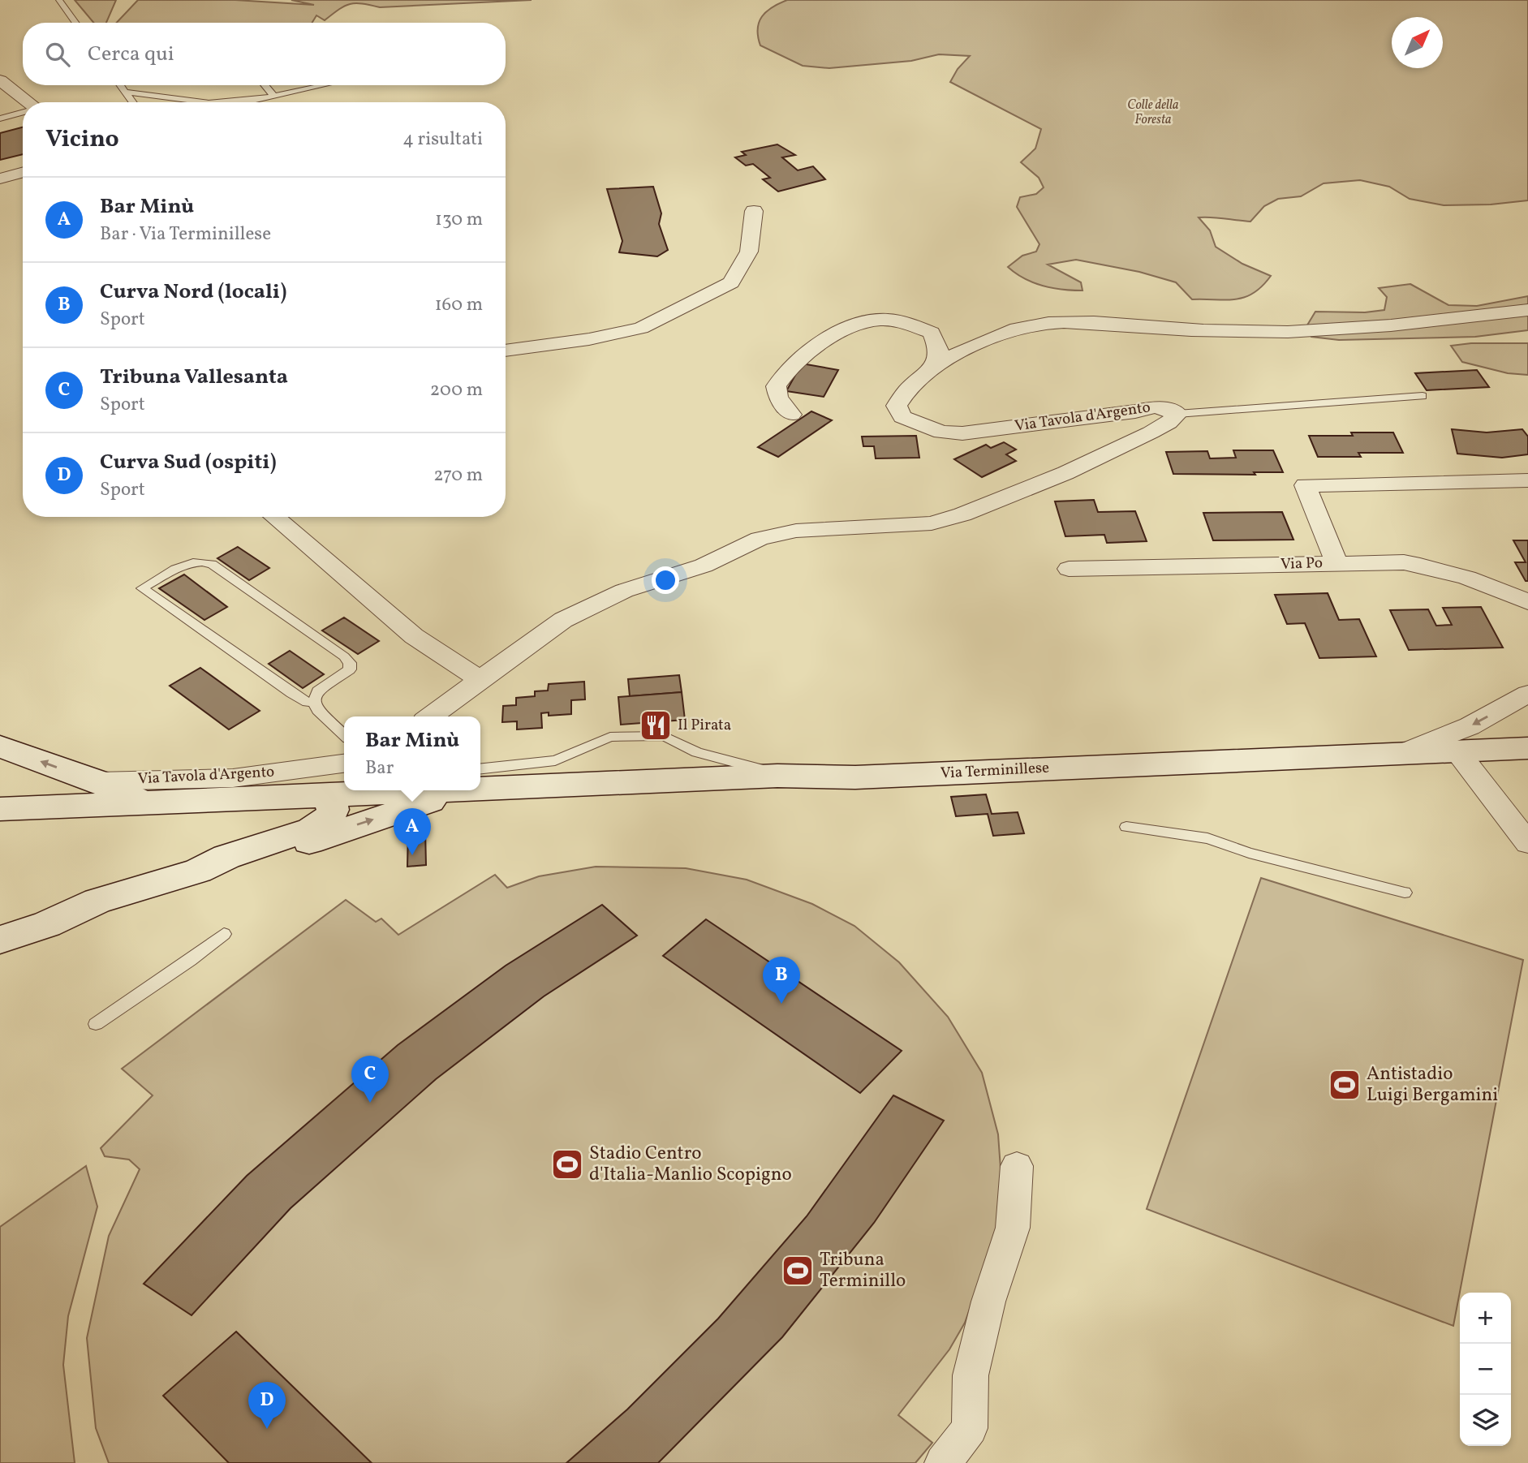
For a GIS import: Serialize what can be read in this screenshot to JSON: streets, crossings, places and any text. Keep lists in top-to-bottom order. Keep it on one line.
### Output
{"streets":{"main road":["Via Terminillese"],"street":["Via Tavola d'Argento","Via Po"]},"parks":["Colle della Foresta"],"places":{"restaurant":["Il Pirata"],"sports":["Antistadio Luigi Bergamini","Stadio Centro d'Italia-Manlio Scopigno","Tribuna Terminillo"]},"north":"top right","page":{"search":"Cerca qui","heading":["Vicino","4 risultati"],"list":[{"mark":"A","name":"Bar Minù","note":"Bar · Via Terminillese","value":"130 m"},{"mark":"B","name":"Curva Nord (locali)","note":"Sport","value":"160 m"},{"mark":"C","name":"Tribuna Vallesanta","note":"Sport","value":"200 m"},{"mark":"D","name":"Curva Sud (ospiti)","note":"Sport","value":"270 m"}],"popup":["Bar Minù","Bar"],"pins":["A","B","C","D"],"map_buttons":["+","−"]}}
